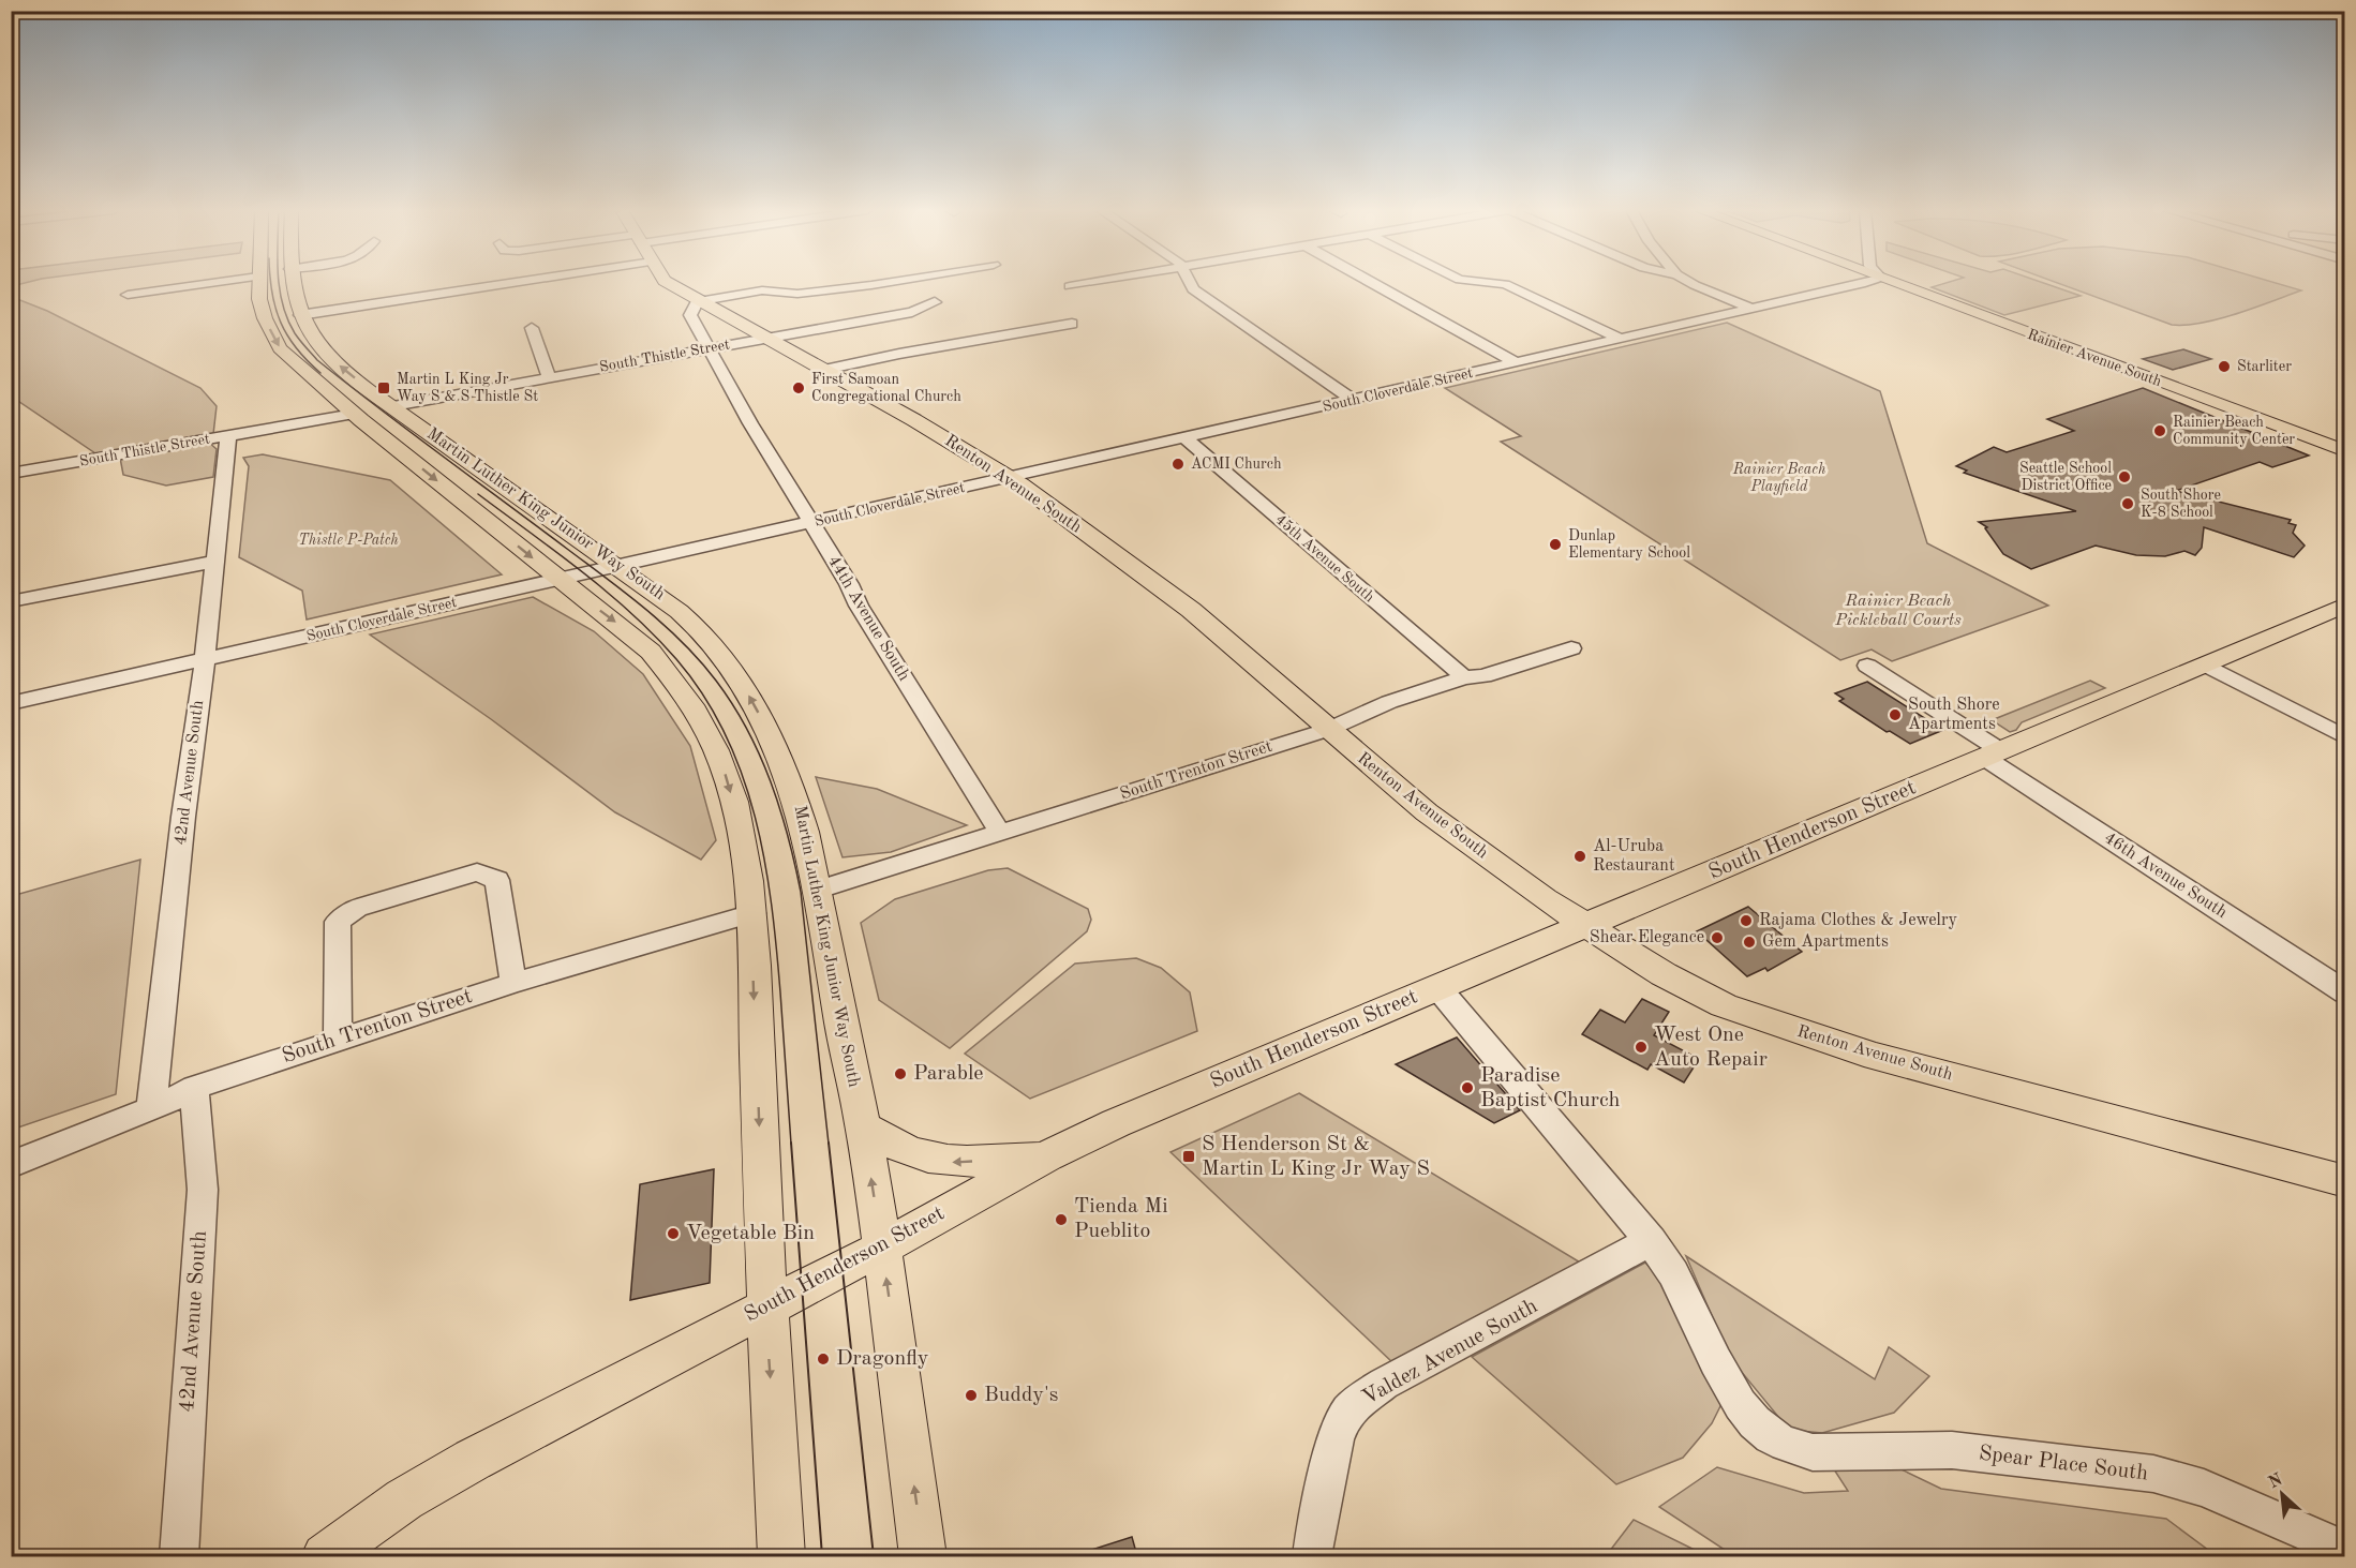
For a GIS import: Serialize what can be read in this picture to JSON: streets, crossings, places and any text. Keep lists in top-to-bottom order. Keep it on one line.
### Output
{"streets":{"main road":["Rainier Avenue South","Renton Avenue South","Martin Luther King Junior Way South","South Henderson Street"],"street":["South Thistle Street","South Cloverdale Street","45th Avenue South","44th Avenue South","South Trenton Street","42nd Avenue South","46th Avenue South","Valdez Avenue South","Spear Place South"]},"crossings":[["South Thistle Street","Renton Avenue South"],["South Thistle Street","Martin Luther King Junior Way South"],["South Thistle Street","44th Avenue South"],["South Thistle Street","42nd Avenue South"],["South Cloverdale Street","Renton Avenue South"],["South Cloverdale Street","Martin Luther King Junior Way South"],["South Cloverdale Street","45th Avenue South"],["South Cloverdale Street","44th Avenue South"],["South Cloverdale Street","42nd Avenue South"],["Renton Avenue South","44th Avenue South"],["Renton Avenue South","South Trenton Street"],["Renton Avenue South","South Henderson Street"],["Martin Luther King Junior Way South","South Trenton Street"],["Martin Luther King Junior Way South","South Henderson Street"],["45th Avenue South","South Trenton Street"],["44th Avenue South","South Trenton Street"],["South Trenton Street","42nd Avenue South"],["South Henderson Street","46th Avenue South"],["Valdez Avenue South","Spear Place South"]],"parks":["Rainier Beach Playfield","Thistle P-Patch","Rainier Beach Pickleball Courts"],"places":{"other":["Starliter","First Samoan Congregational Church","Rainier Beach Community Center","ACMI Church","Seattle School District Office","South Shore K-8 School","Dunlap Elementary School","South Shore Apartments","Al-Uruba Restaurant","Rajama Clothes & Jewelry","Shear Elegance","Gem Apartments","West One Auto Repair","Parable","Paradise Baptist Church","Tienda Mi Pueblito","Vegetable Bin","Dragonfly","Buddy's"],"transit":["Martin L King Jr Way S & S Thistle St","S Henderson St & Martin L King Jr Way S"]},"north":"top left"}
